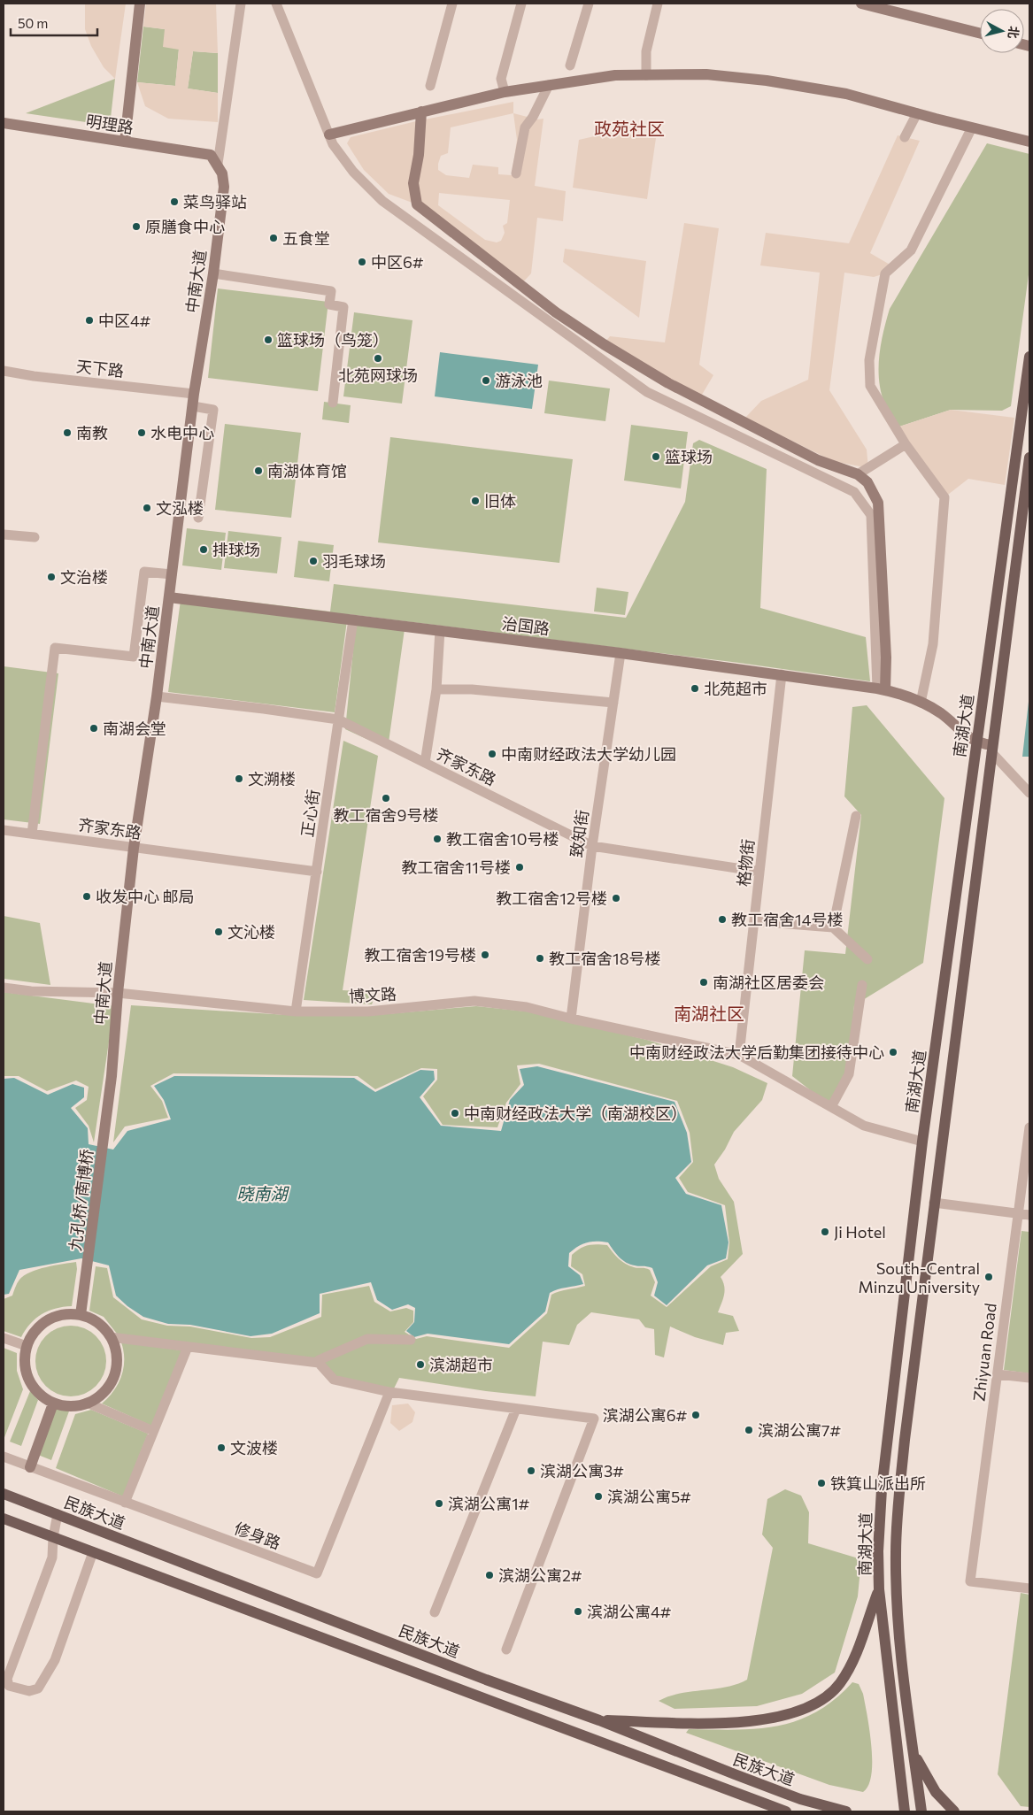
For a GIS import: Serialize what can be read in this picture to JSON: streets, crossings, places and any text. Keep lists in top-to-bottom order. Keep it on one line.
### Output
{"streets":{"main road":["明理路","中南大道","治国路","南湖大道","九孔桥/南博桥","民族大道"],"street":["天下路","齐家东路","正心街","致知街","格物街","博文路","Zhiyuan Road","修身路"]},"crossings":[["明理路","中南大道"],["中南大道","天下路"],["中南大道","治国路"],["中南大道","齐家东路"],["中南大道","博文路"],["中南大道","九孔桥/南博桥"],["治国路","南湖大道"],["治国路","正心街"],["治国路","致知街"],["治国路","格物街"],["南湖大道","博文路"],["齐家东路","正心街"],["齐家东路","致知街"],["齐家东路","格物街"],["正心街","博文路"],["致知街","博文路"],["格物街","博文路"]],"districts":["政苑社区","南湖社区"],"water":["晓南湖"],"places":["菜鸟驿站","原膳食中心","五食堂","中区6#","中区4#","篮球场（鸟笼）","北苑网球场","游泳池","南教","水电中心","篮球场","南湖体育馆","旧体","文泓楼","排球场","羽毛球场","文治楼","北苑超市","南湖会堂","中南财经政法大学幼儿园","文溯楼","教工宿舍9号楼","教工宿舍10号楼","教工宿舍11号楼","收发中心 邮局","教工宿舍12号楼","教工宿舍14号楼","文沁楼","教工宿舍19号楼","教工宿舍18号楼","南湖社区居委会","中南财经政法大学后勤集团接待中心","中南财经政法大学（南湖校区）","Ji Hotel","South-Central Minzu University","滨湖超市","滨湖公寓6#","滨湖公寓7#","文波楼","滨湖公寓3#","铁箕山派出所","滨湖公寓5#","滨湖公寓1#","滨湖公寓2#","滨湖公寓4#"],"scale_bar":"50 m","north":"right"}
